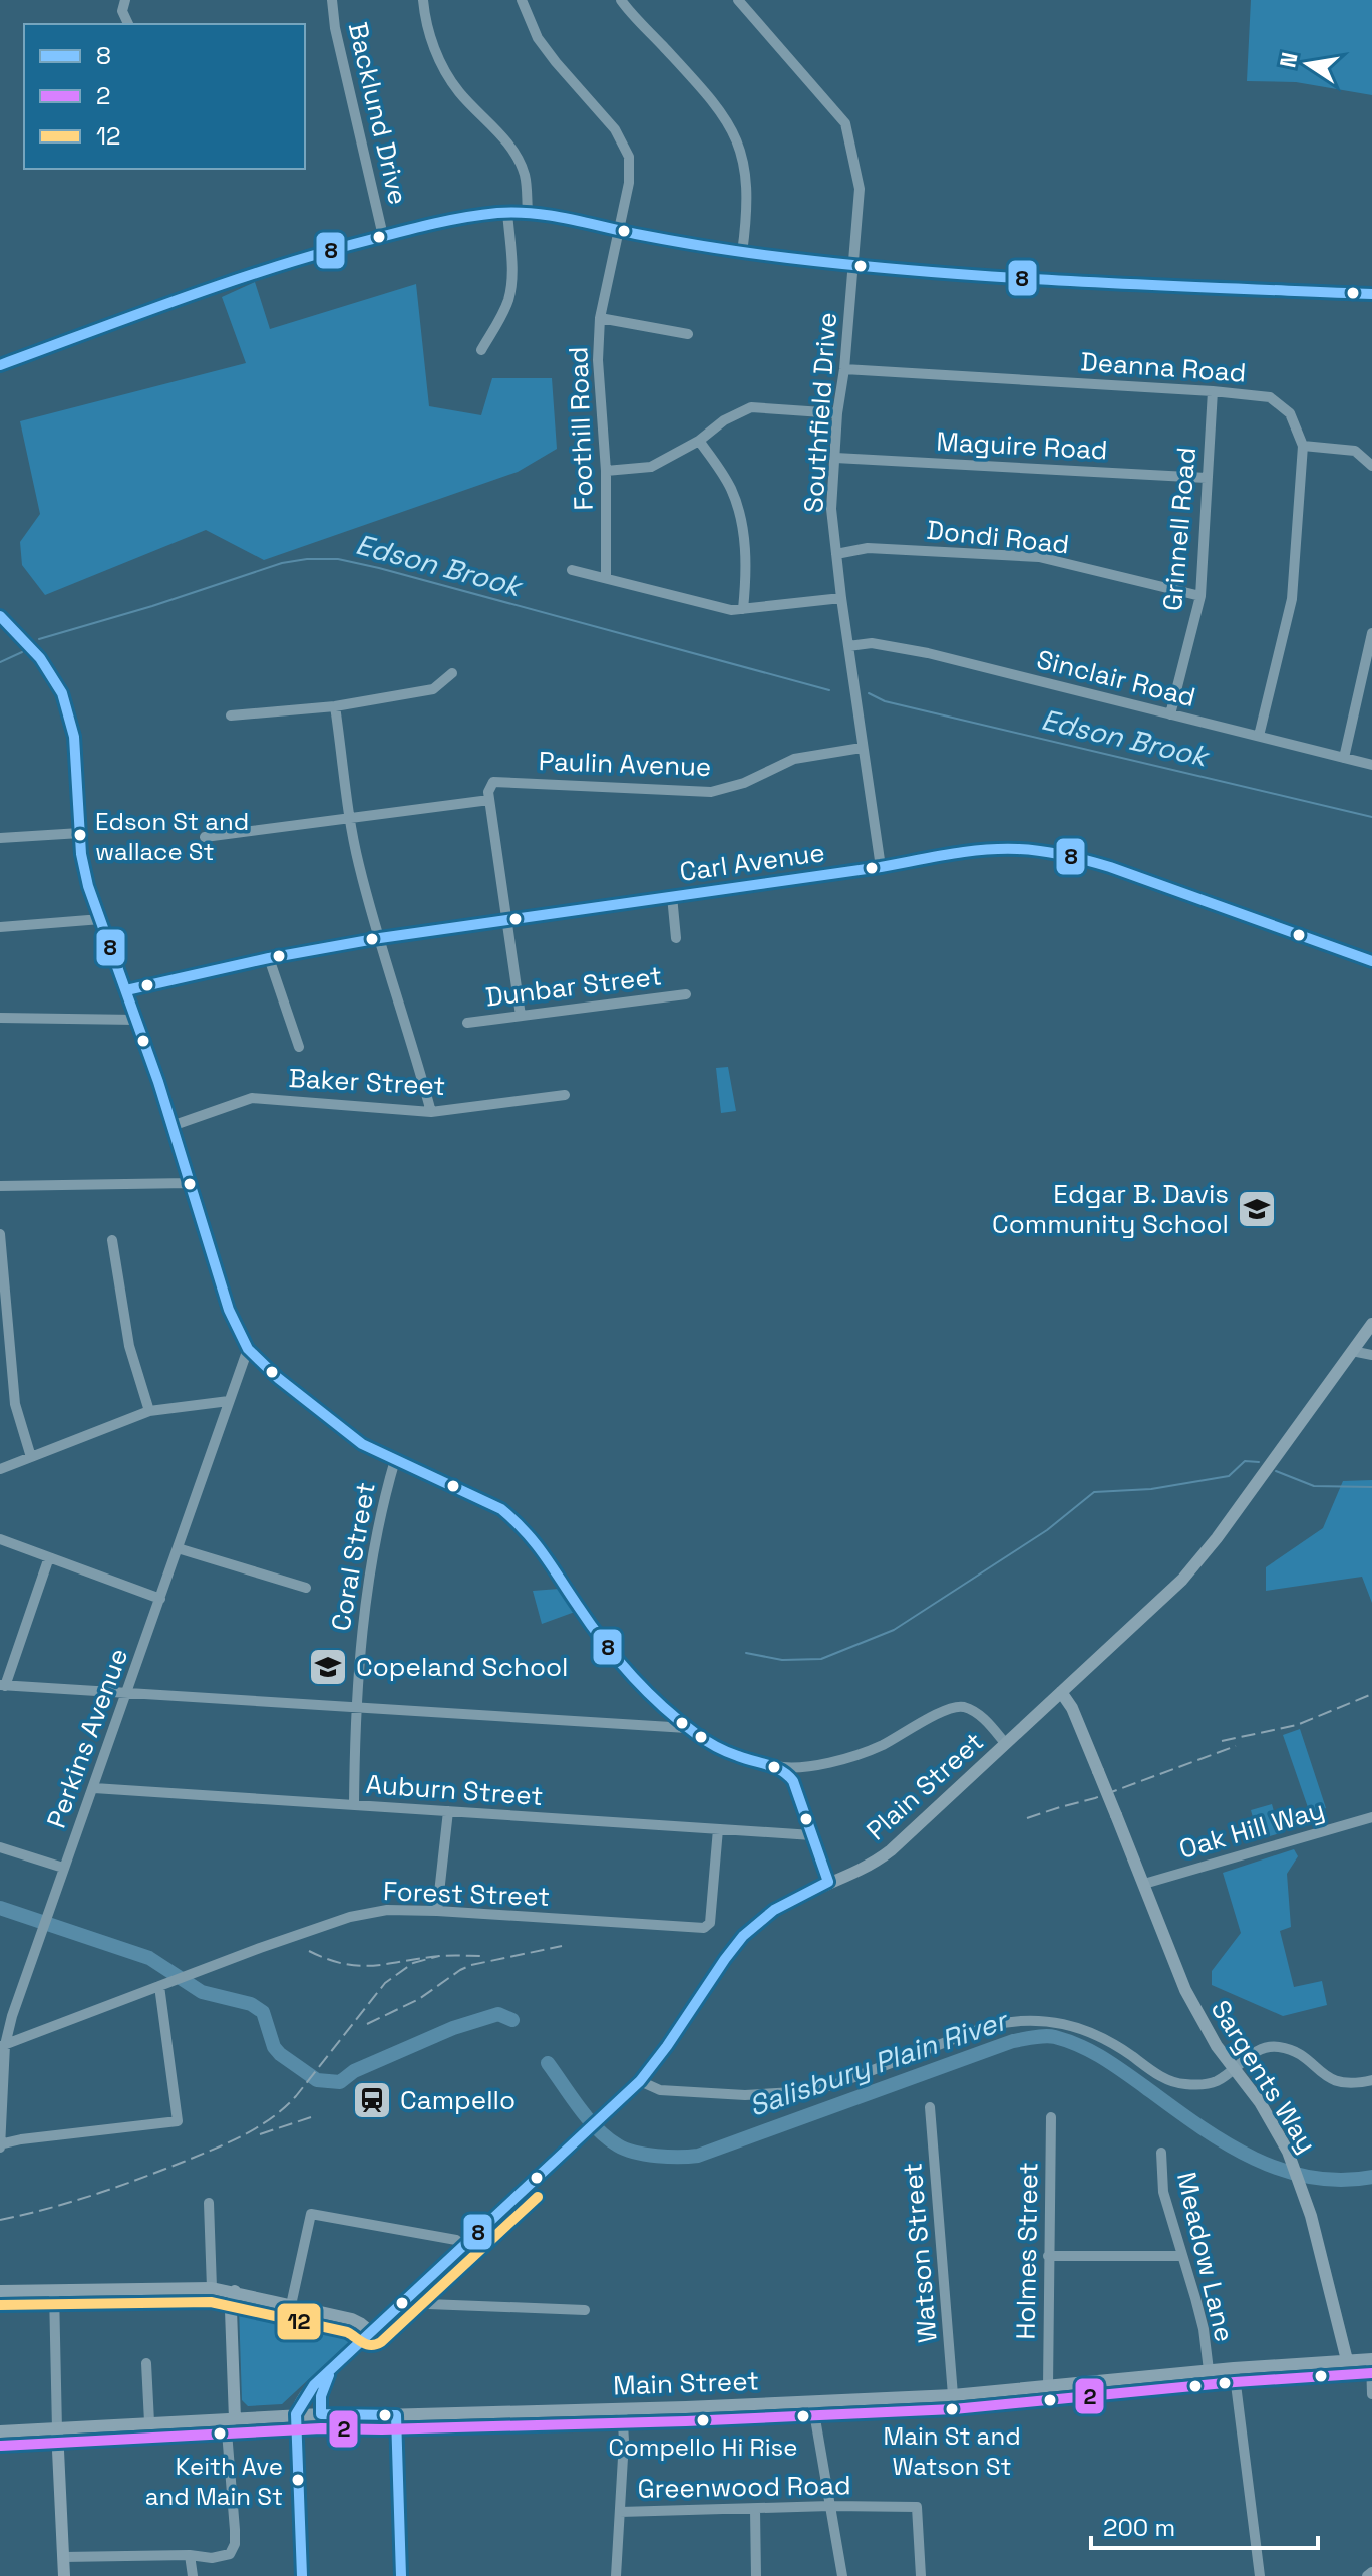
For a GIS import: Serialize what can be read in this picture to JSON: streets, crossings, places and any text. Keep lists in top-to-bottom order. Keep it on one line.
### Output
{"streets":{"main road":["Plain Street","Sargents Way","Main Street"],"street":["Backlund Drive","Deanna Road","Southfield Drive","Foothill Road","Maguire Road","Grinnell Road","Dondi Road","Sinclair Road","Paulin Avenue","Carl Avenue","Dunbar Street","Baker Street","Coral Street","Perkins Avenue","Auburn Street","Oak Hill Way","Forest Street","Holmes Street","Watson Street","Meadow Lane","Greenwood Road"]},"crossings":[["Deanna Road","Southfield Drive"],["Deanna Road","Grinnell Road"],["Southfield Drive","Maguire Road"],["Southfield Drive","Dondi Road"],["Southfield Drive","Sinclair Road"],["Southfield Drive","Paulin Avenue"],["Southfield Drive","Carl Avenue"],["Maguire Road","Grinnell Road"],["Grinnell Road","Dondi Road"],["Grinnell Road","Sinclair Road"],["Carl Avenue","Dunbar Street"],["Coral Street","Auburn Street"],["Perkins Avenue","Auburn Street"],["Perkins Avenue","Forest Street"],["Plain Street","Sargents Way"],["Plain Street","Main Street"],["Auburn Street","Forest Street"],["Oak Hill Way","Sargents Way"],["Sargents Way","Main Street"],["Holmes Street","Main Street"],["Watson Street","Main Street"],["Meadow Lane","Main Street"]],"water":["Edson Brook","Salisbury Plain River"],"places":{"other":["Edson St and wallace St","Main St and Watson St","Compello Hi Rise","Keith Ave and Main St"],"school or university":["Edgar B. Davis Community School","Copeland School"],"station":["Campello"]},"lines":["transit line 8","transit line 12","transit line 2"],"legend":["8","2","12"],"scale_bar":"200 m","north":"left"}
